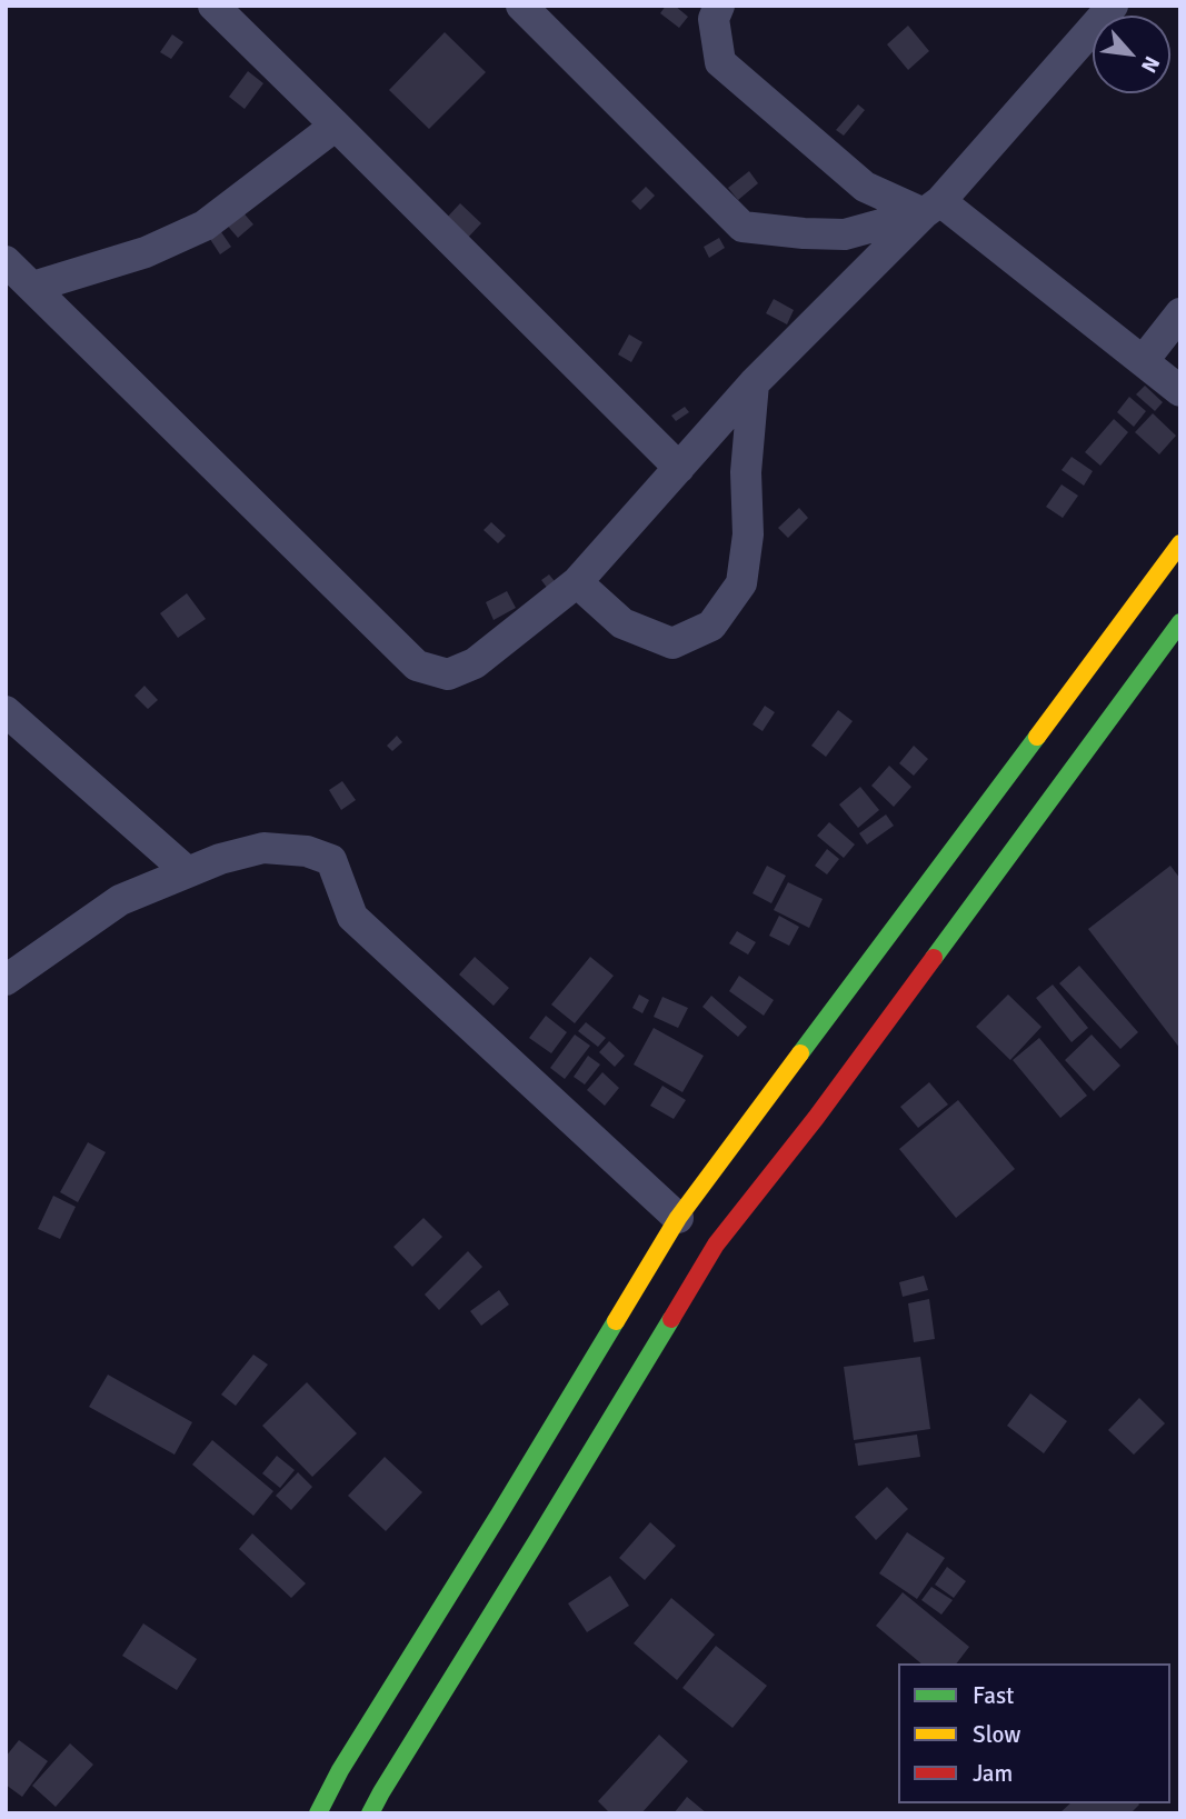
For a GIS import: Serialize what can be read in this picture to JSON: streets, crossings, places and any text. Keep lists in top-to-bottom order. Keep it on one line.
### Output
{"legend":["Fast","Slow","Jam"],"north":"bottom right"}
